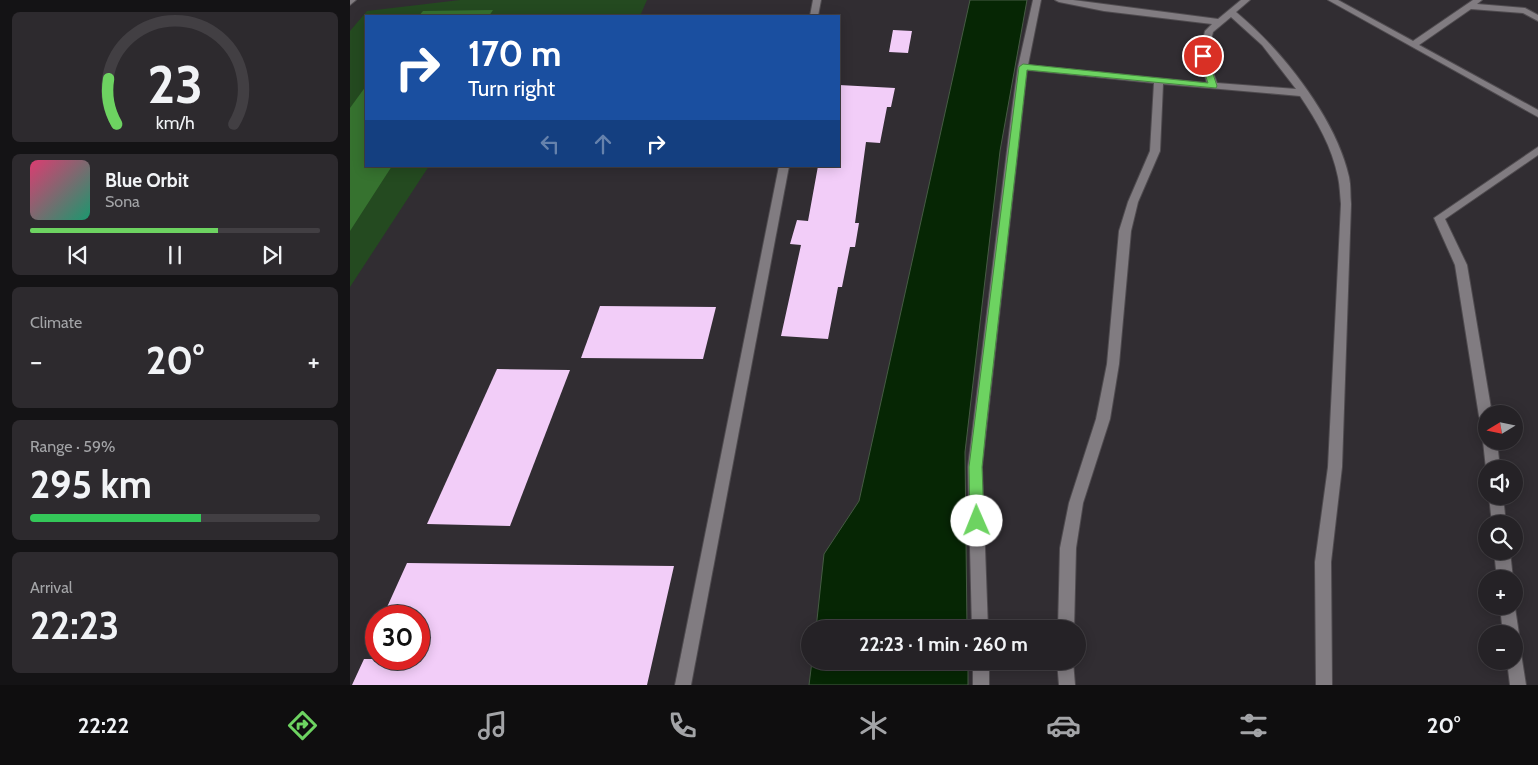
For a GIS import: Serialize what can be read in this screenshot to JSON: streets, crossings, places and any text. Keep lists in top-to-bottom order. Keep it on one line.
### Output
{"north":"left","page":{"turn":["170 m","Turn right"],"song":["Blue Orbit","Sona"],"tile":["Climate",["Range · 59%","295 km"],["Arrival","22:23"]],"heat":["−","20°","+"],"map_buttons":["+","−"],"limit":"30","trip":"22:23 · 1 min · 260 m","tabs":["22:22","20°"],"gauge":["23","km/h"]}}
